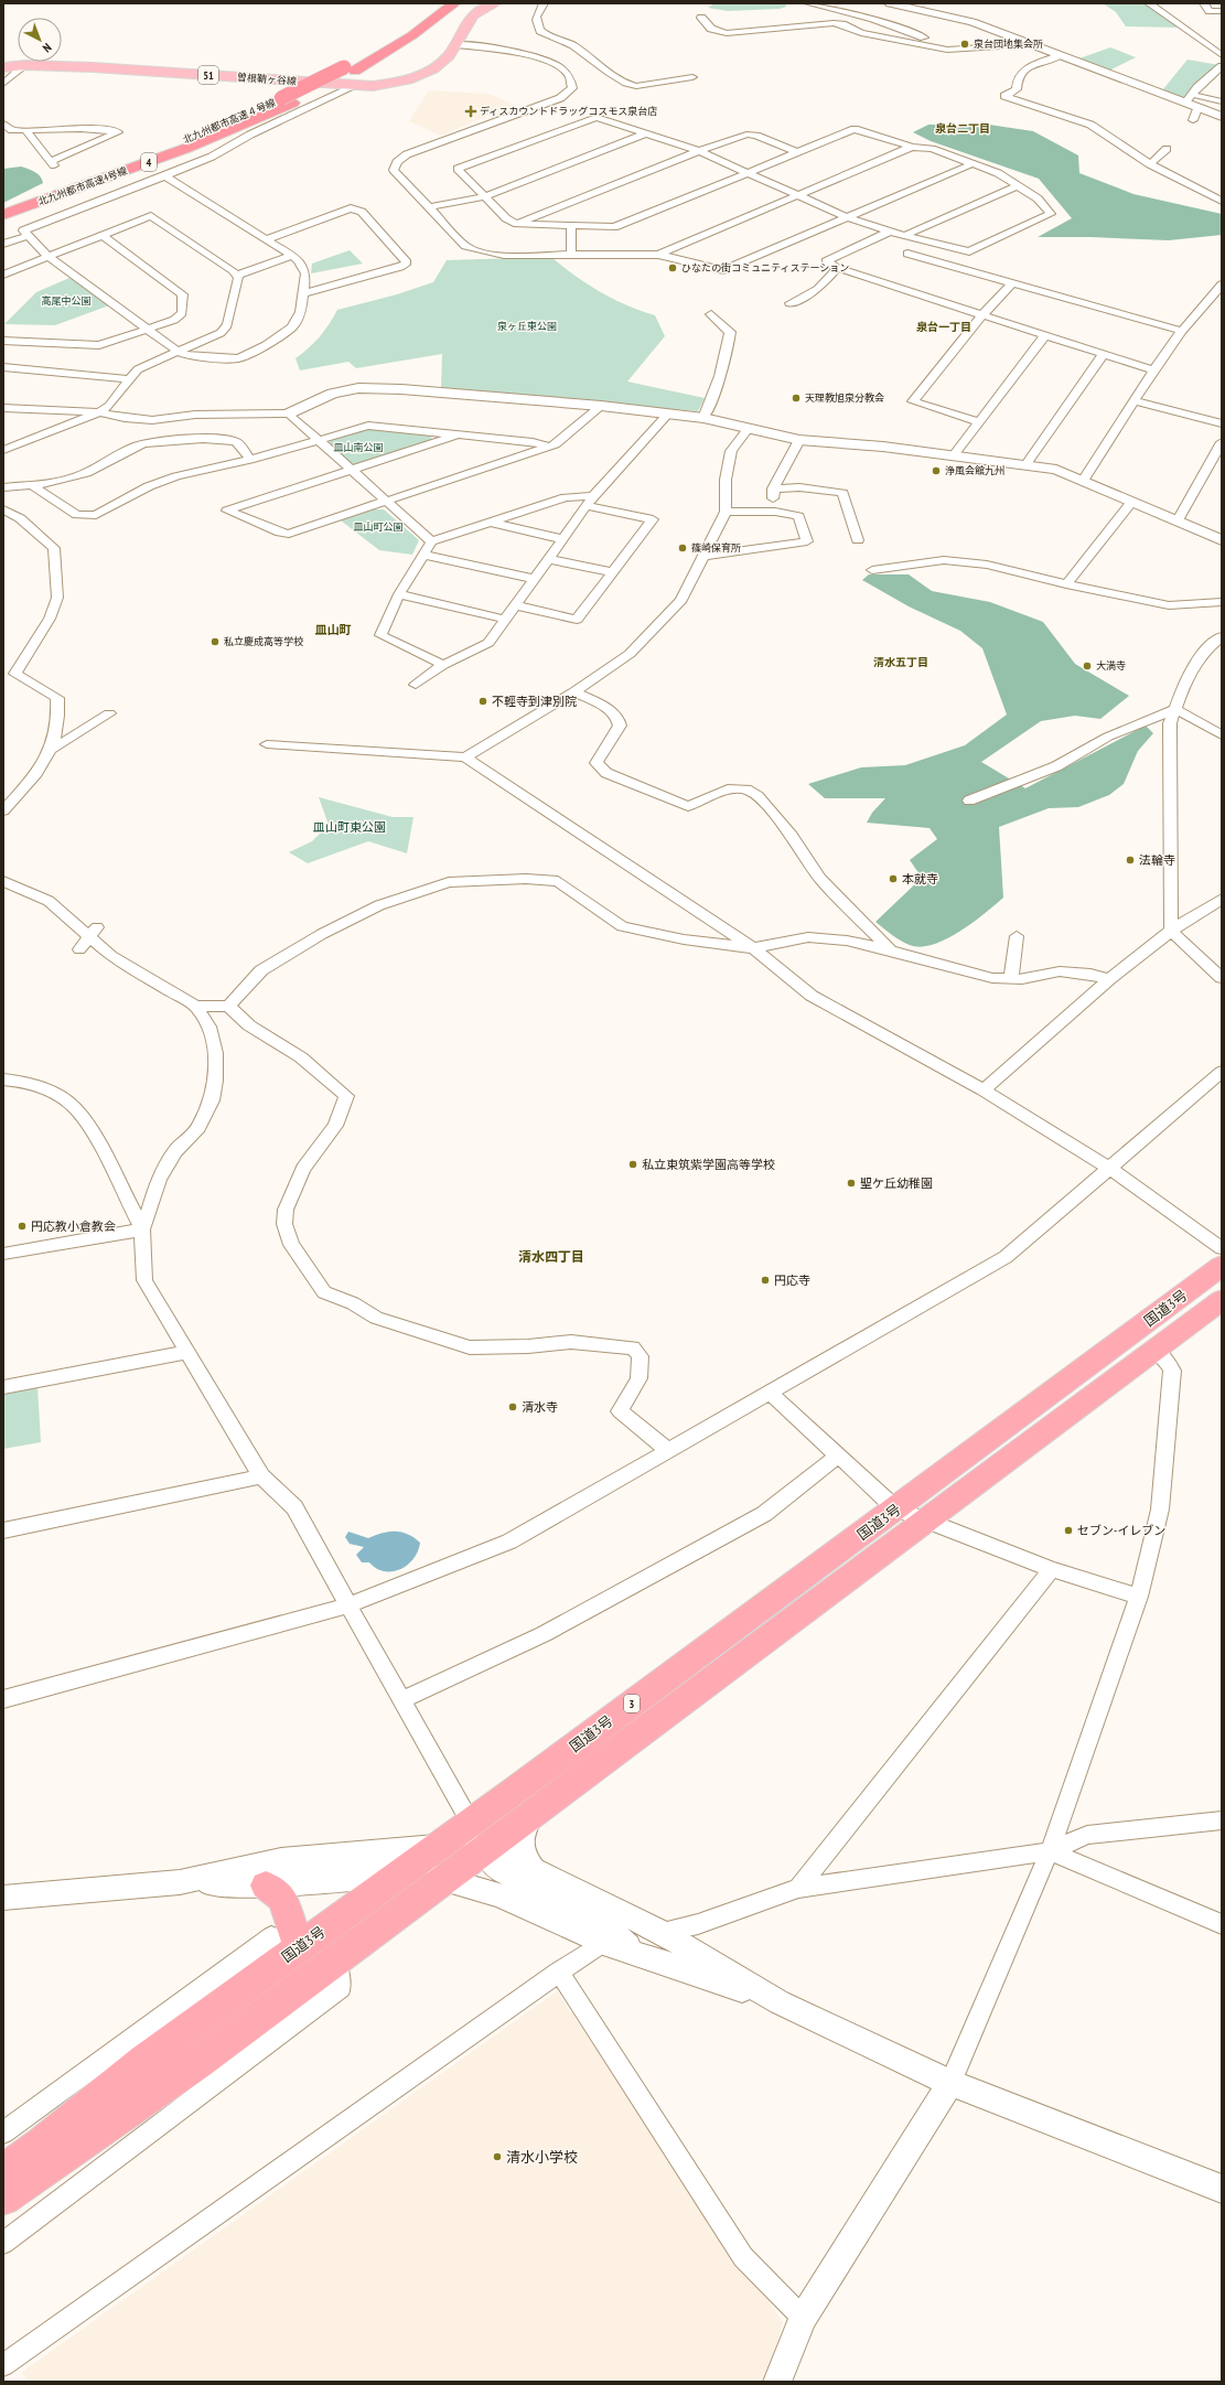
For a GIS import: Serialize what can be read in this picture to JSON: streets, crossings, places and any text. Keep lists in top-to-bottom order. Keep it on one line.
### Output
{"streets":{"highway":["北九州都市高速４号線","4","北九州都市高速4号線","国道3号","3"],"main road":["51","曽根鞘ヶ谷線"]},"crossings":[["北九州都市高速４号線","北九州都市高速4号線"]],"districts":["泉台二丁目","泉台一丁目","皿山町","清水五丁目","清水四丁目"],"parks":["高尾中公園","泉ヶ丘東公園","皿山南公園","皿山町公園","皿山町東公園"],"places":{"other":["泉台団地集会所","ひなたの街コミュニティステーション","天理教旭泉分教会","浄風会館九州","篠崎保育所","私立慶成高等学校","大満寺","不輕寺到津別院","法輪寺","本就寺","私立東筑紫学園高等学校","聖ケ丘幼稚園","円応教小倉教会","円応寺","清水寺","セブン-イレブン","清水小学校"],"health":["ディスカウントドラッグコスモス泉台店"]},"north":"bottom right"}
